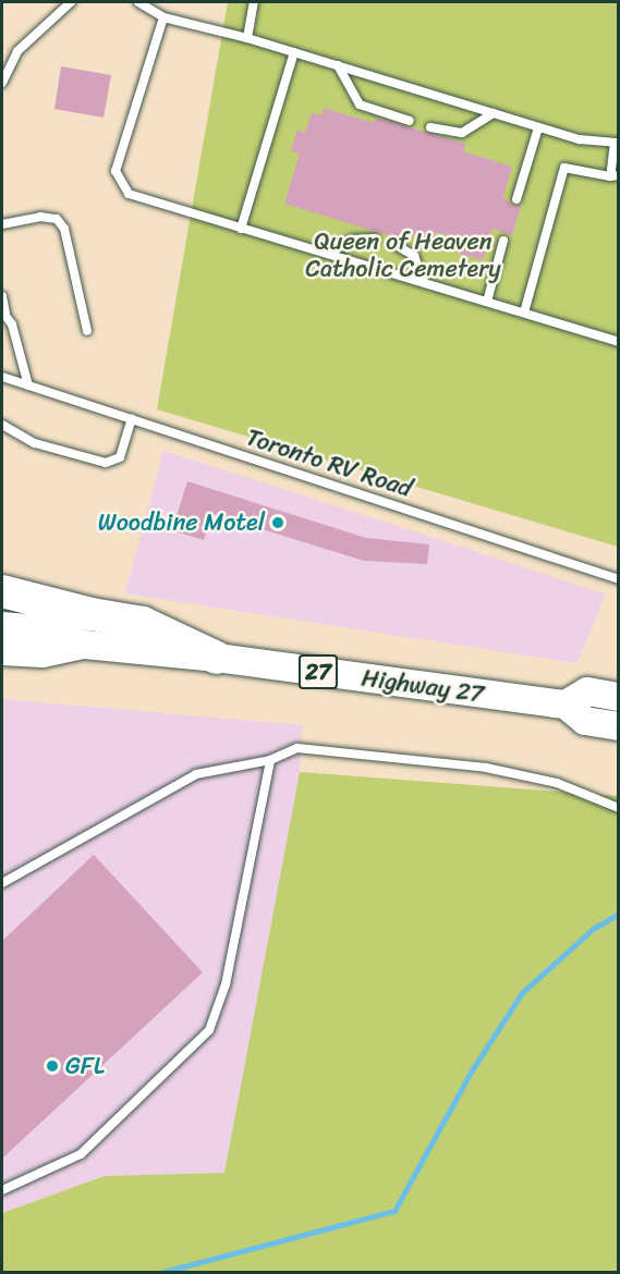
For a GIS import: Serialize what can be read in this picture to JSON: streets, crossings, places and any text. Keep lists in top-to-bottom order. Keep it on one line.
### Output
{"streets":{"main road":["27","Highway 27"],"lane":["Toronto RV Road"]},"parks":["Queen of Heaven Catholic Cemetery"],"places":["Woodbine Motel","GFL"]}
